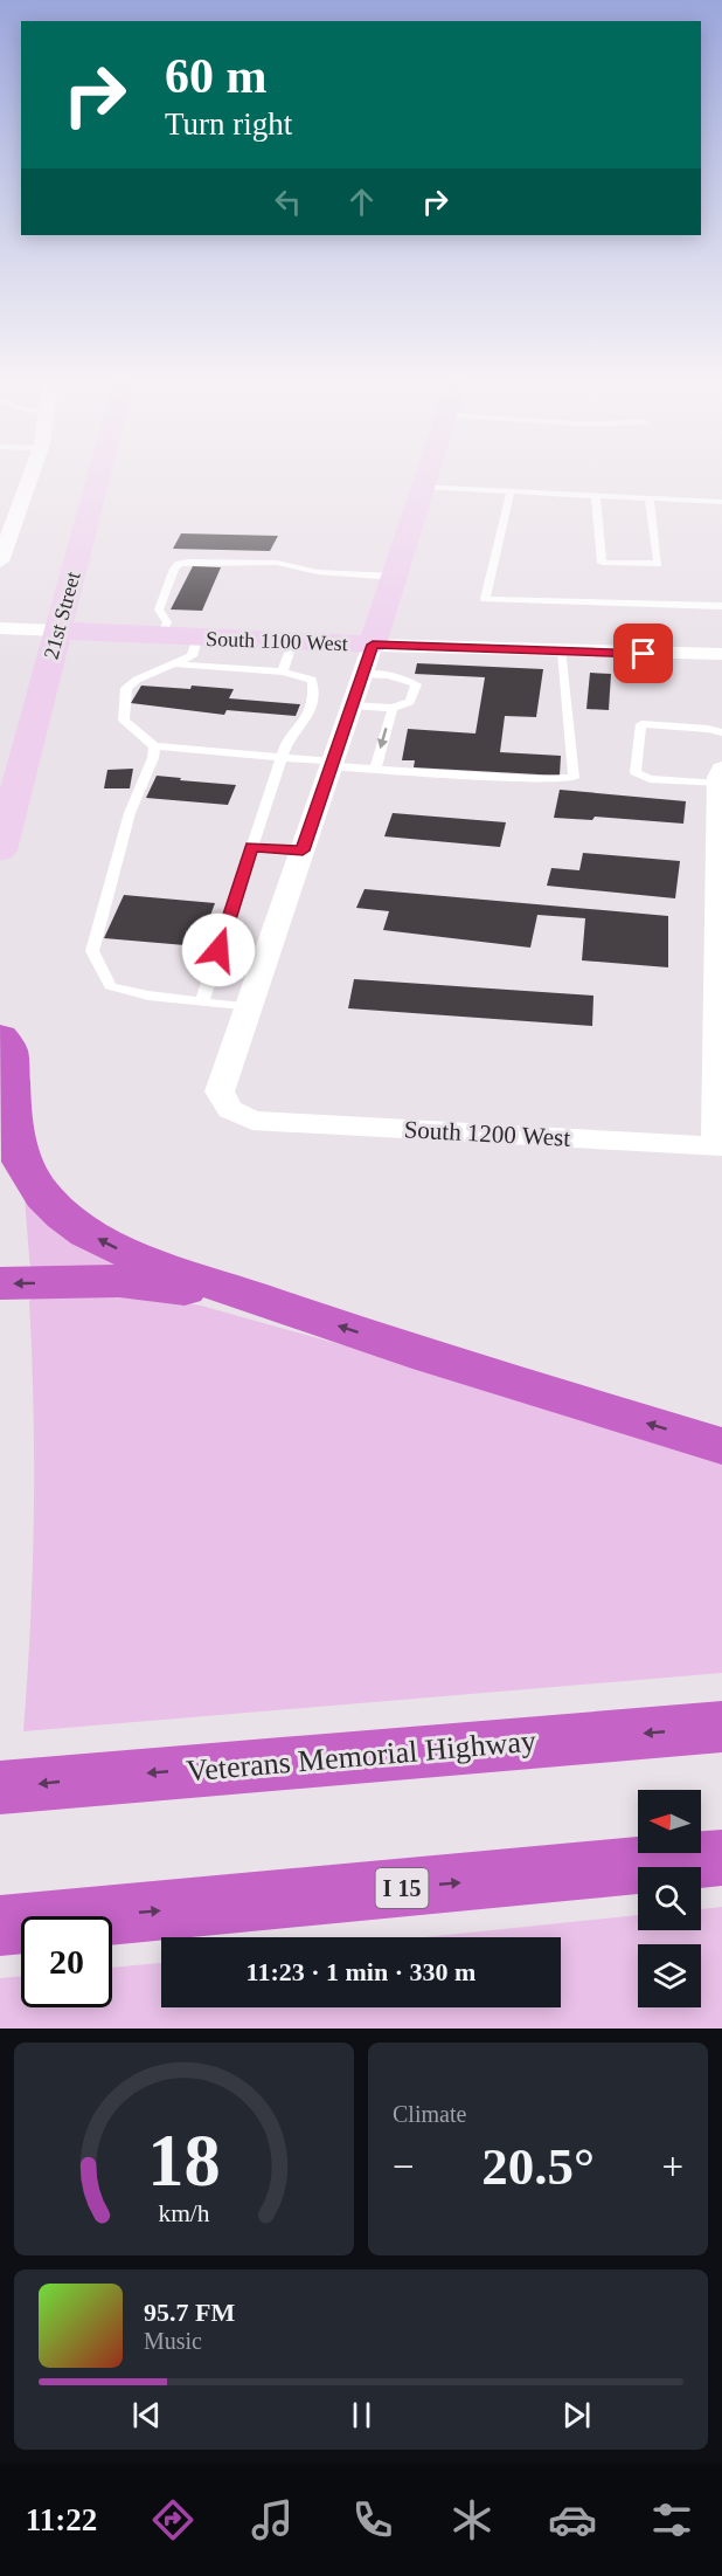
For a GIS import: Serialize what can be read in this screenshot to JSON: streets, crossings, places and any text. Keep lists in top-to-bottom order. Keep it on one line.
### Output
{"streets":{"highway":["Veterans Memorial Highway","I 15"],"main road":["21st Street","South 1100 West"],"street":["South 1200 West"]},"crossings":[["21st Street","South 1100 West"]],"north":"left","page":{"turn":["60 m","Turn right"],"limit":"20","trip":"11:23 · 1 min · 330 m","tile":"Climate","heat":["−","20.5°","+"],"song":["95.7 FM","Music"],"tabs":"11:22","gauge":["18","km/h"]}}
